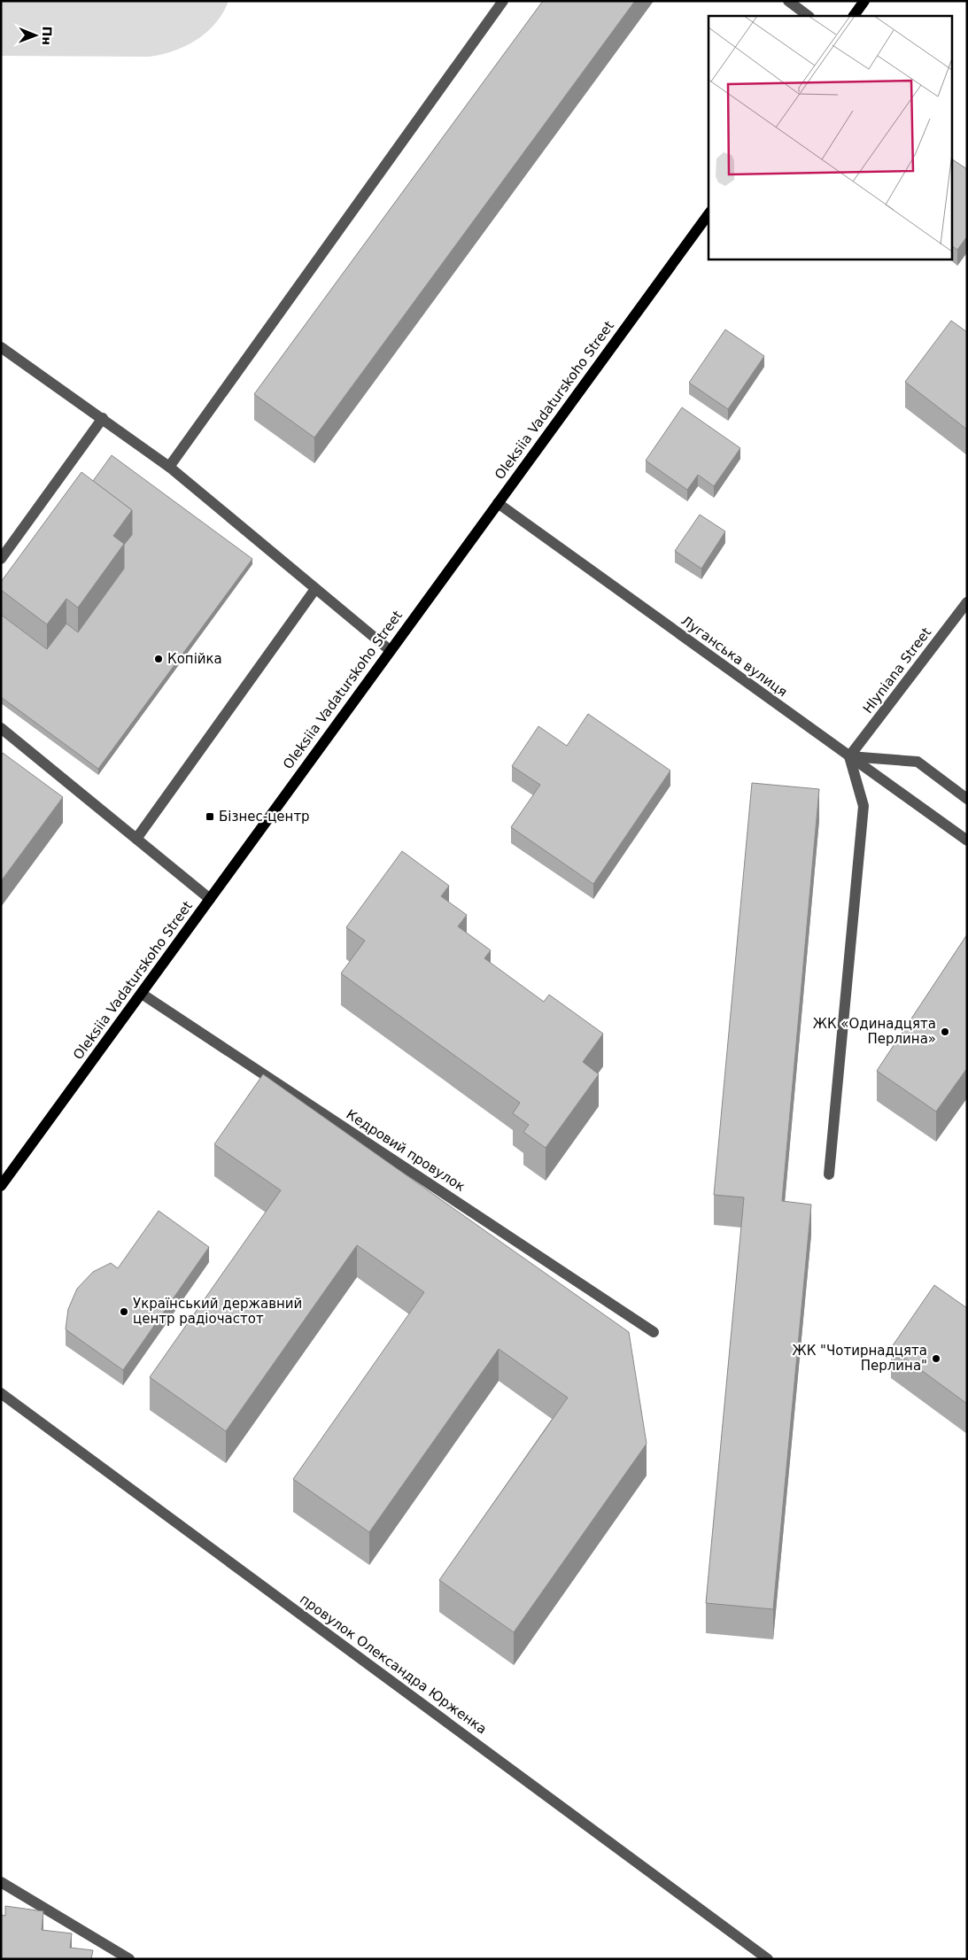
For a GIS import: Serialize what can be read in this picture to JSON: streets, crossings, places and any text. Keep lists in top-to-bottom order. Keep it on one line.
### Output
{"streets":{"main road":["Oleksiia Vadaturskoho Street"],"street":["Луганська вулиця","Hlyniana Street","Кедровий провулок","провулок Олександра Юрженка"]},"crossings":[["Oleksiia Vadaturskoho Street","Луганська вулиця"],["Oleksiia Vadaturskoho Street","Кедровий провулок"],["Луганська вулиця","Hlyniana Street"]],"places":{"other":["Копійка","ЖК «Одинадцята Перлина»","Український державний центр радіочастот","ЖК \"Чотирнадцята Перлина\""],"transit":["Бізнес-центр"]},"north":"right"}
